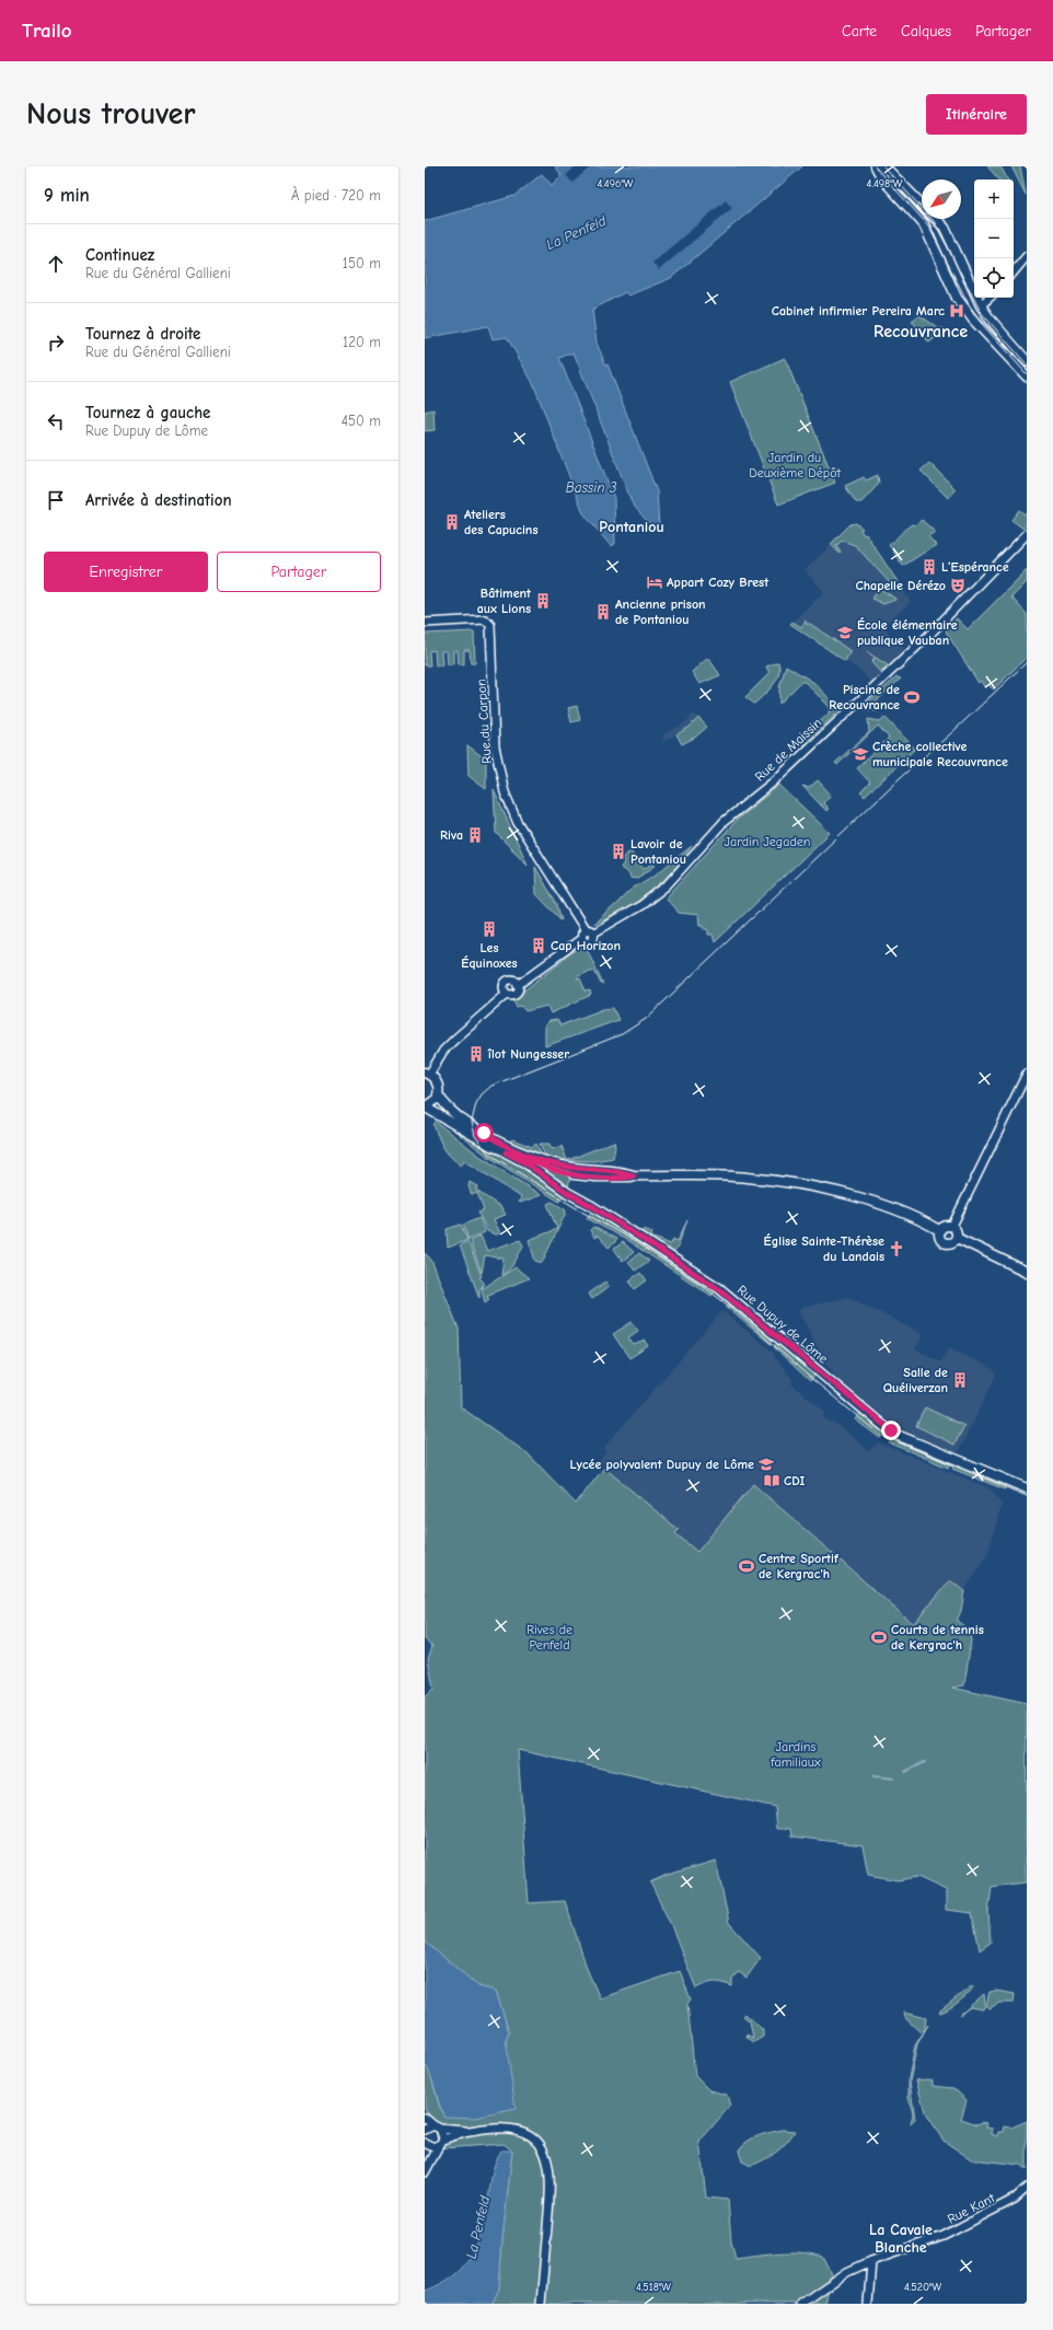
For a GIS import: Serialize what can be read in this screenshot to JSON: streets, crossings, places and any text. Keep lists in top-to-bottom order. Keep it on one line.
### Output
{"streets":{"main road":["Rue Dupuy de Lôme"],"street":["Rue du Carpon","Rue de Maissin","Rue Kant"]},"crossings":[["Rue du Carpon","Rue de Maissin"]],"districts":["Recouvrance","Pontaniou","La Cavale Blanche"],"water":["La Penfeld","Bassin 3"],"parks":["Jardin du Deuxième Dépôt","Jardin Jegaden","Rives de Penfeld","Jardins familiaux"],"places":{"hospital":["Cabinet infirmier Pereira Marc"],"building":["Ateliers des Capucins","L’Espérance","Bâtiment aux Lions","Ancienne prison de Pontaniou","Riva","Lavoir de Pontaniou","Les Équinoxes","Cap Horizon","îlot Nungesser","Salle de Quéliverzan"],"hotel":["Appart Cozy Brest"],"theatre":["Chapelle Dérézo"],"school or university":["École élémentaire publique Vauban","Crèche collective municipale Recouvrance","Lycée polyvalent Dupuy de Lôme"],"sports":["Piscine de Recouvrance","Centre Sportif de Kergrac'h","Courts de tennis de Kergrac'h"],"church":["Église Sainte-Thérèse du Landais"],"library":["CDI"]},"north":"bottom left","page":{"header":"Trailo","nav":["Carte","Calques","Partager"],"buttons":["Itinéraire",["Enregistrer","Partager"]],"title":"Nous trouver","heading":["9 min","À pied · 720 m"],"map_buttons":["+","−"],"list":[["Continuez","Rue du Général Gallieni","150 m"],["Tournez à droite","Rue du Général Gallieni","120 m"],["Tournez à gauche","Rue Dupuy de Lôme","450 m"],"Arrivée à destination"]},"coordinates":["4.496°W","4.498°W","4.518°W","4.520°W"]}
